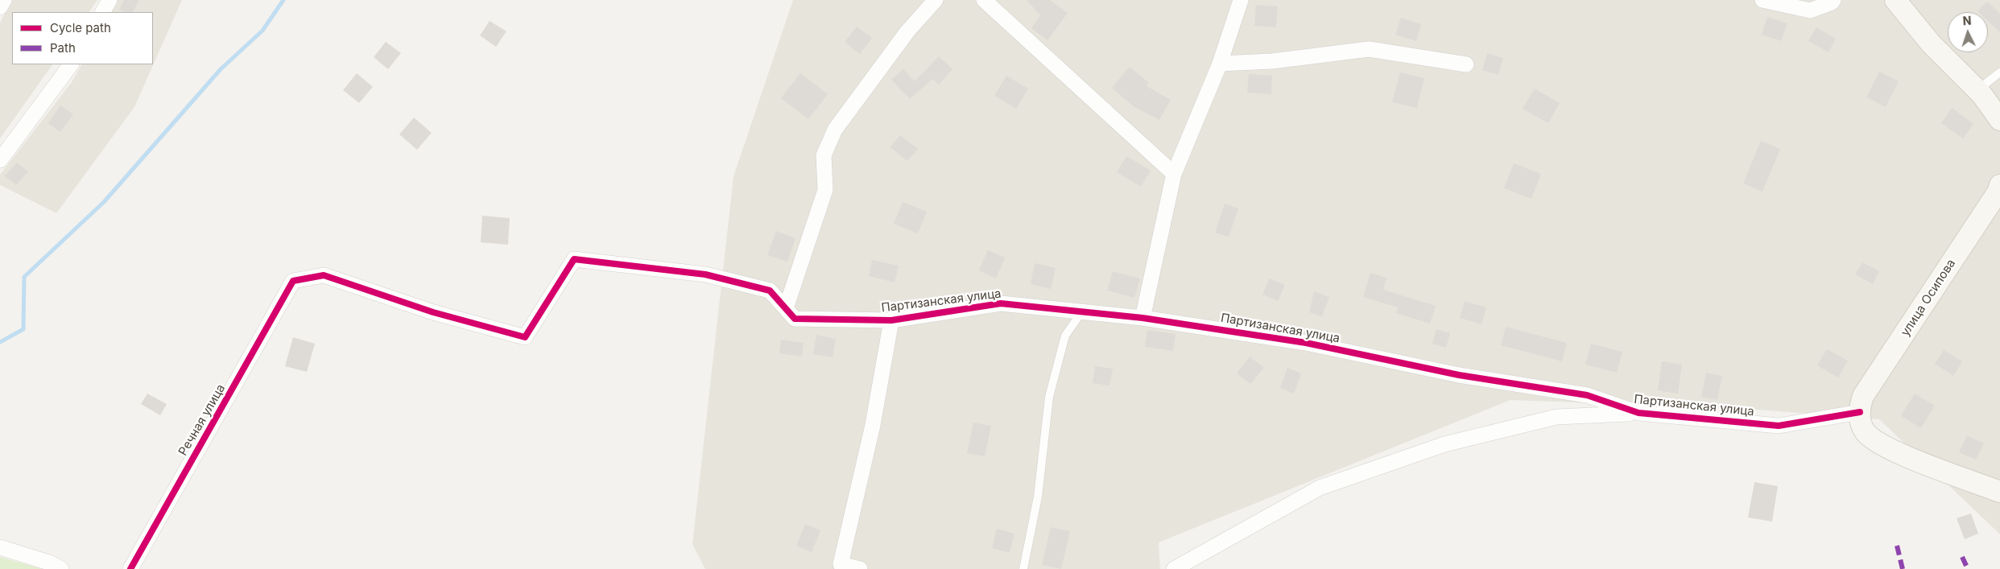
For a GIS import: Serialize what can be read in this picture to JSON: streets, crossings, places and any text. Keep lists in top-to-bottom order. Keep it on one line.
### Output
{"streets":{"main road":["улица Осипова"],"street":["Партизанская улица","Речная улица"]},"crossings":[["улица Осипова","Партизанская улица"],["Партизанская улица","Речная улица"]],"legend":["Cycle path","Path"],"north":"top"}
